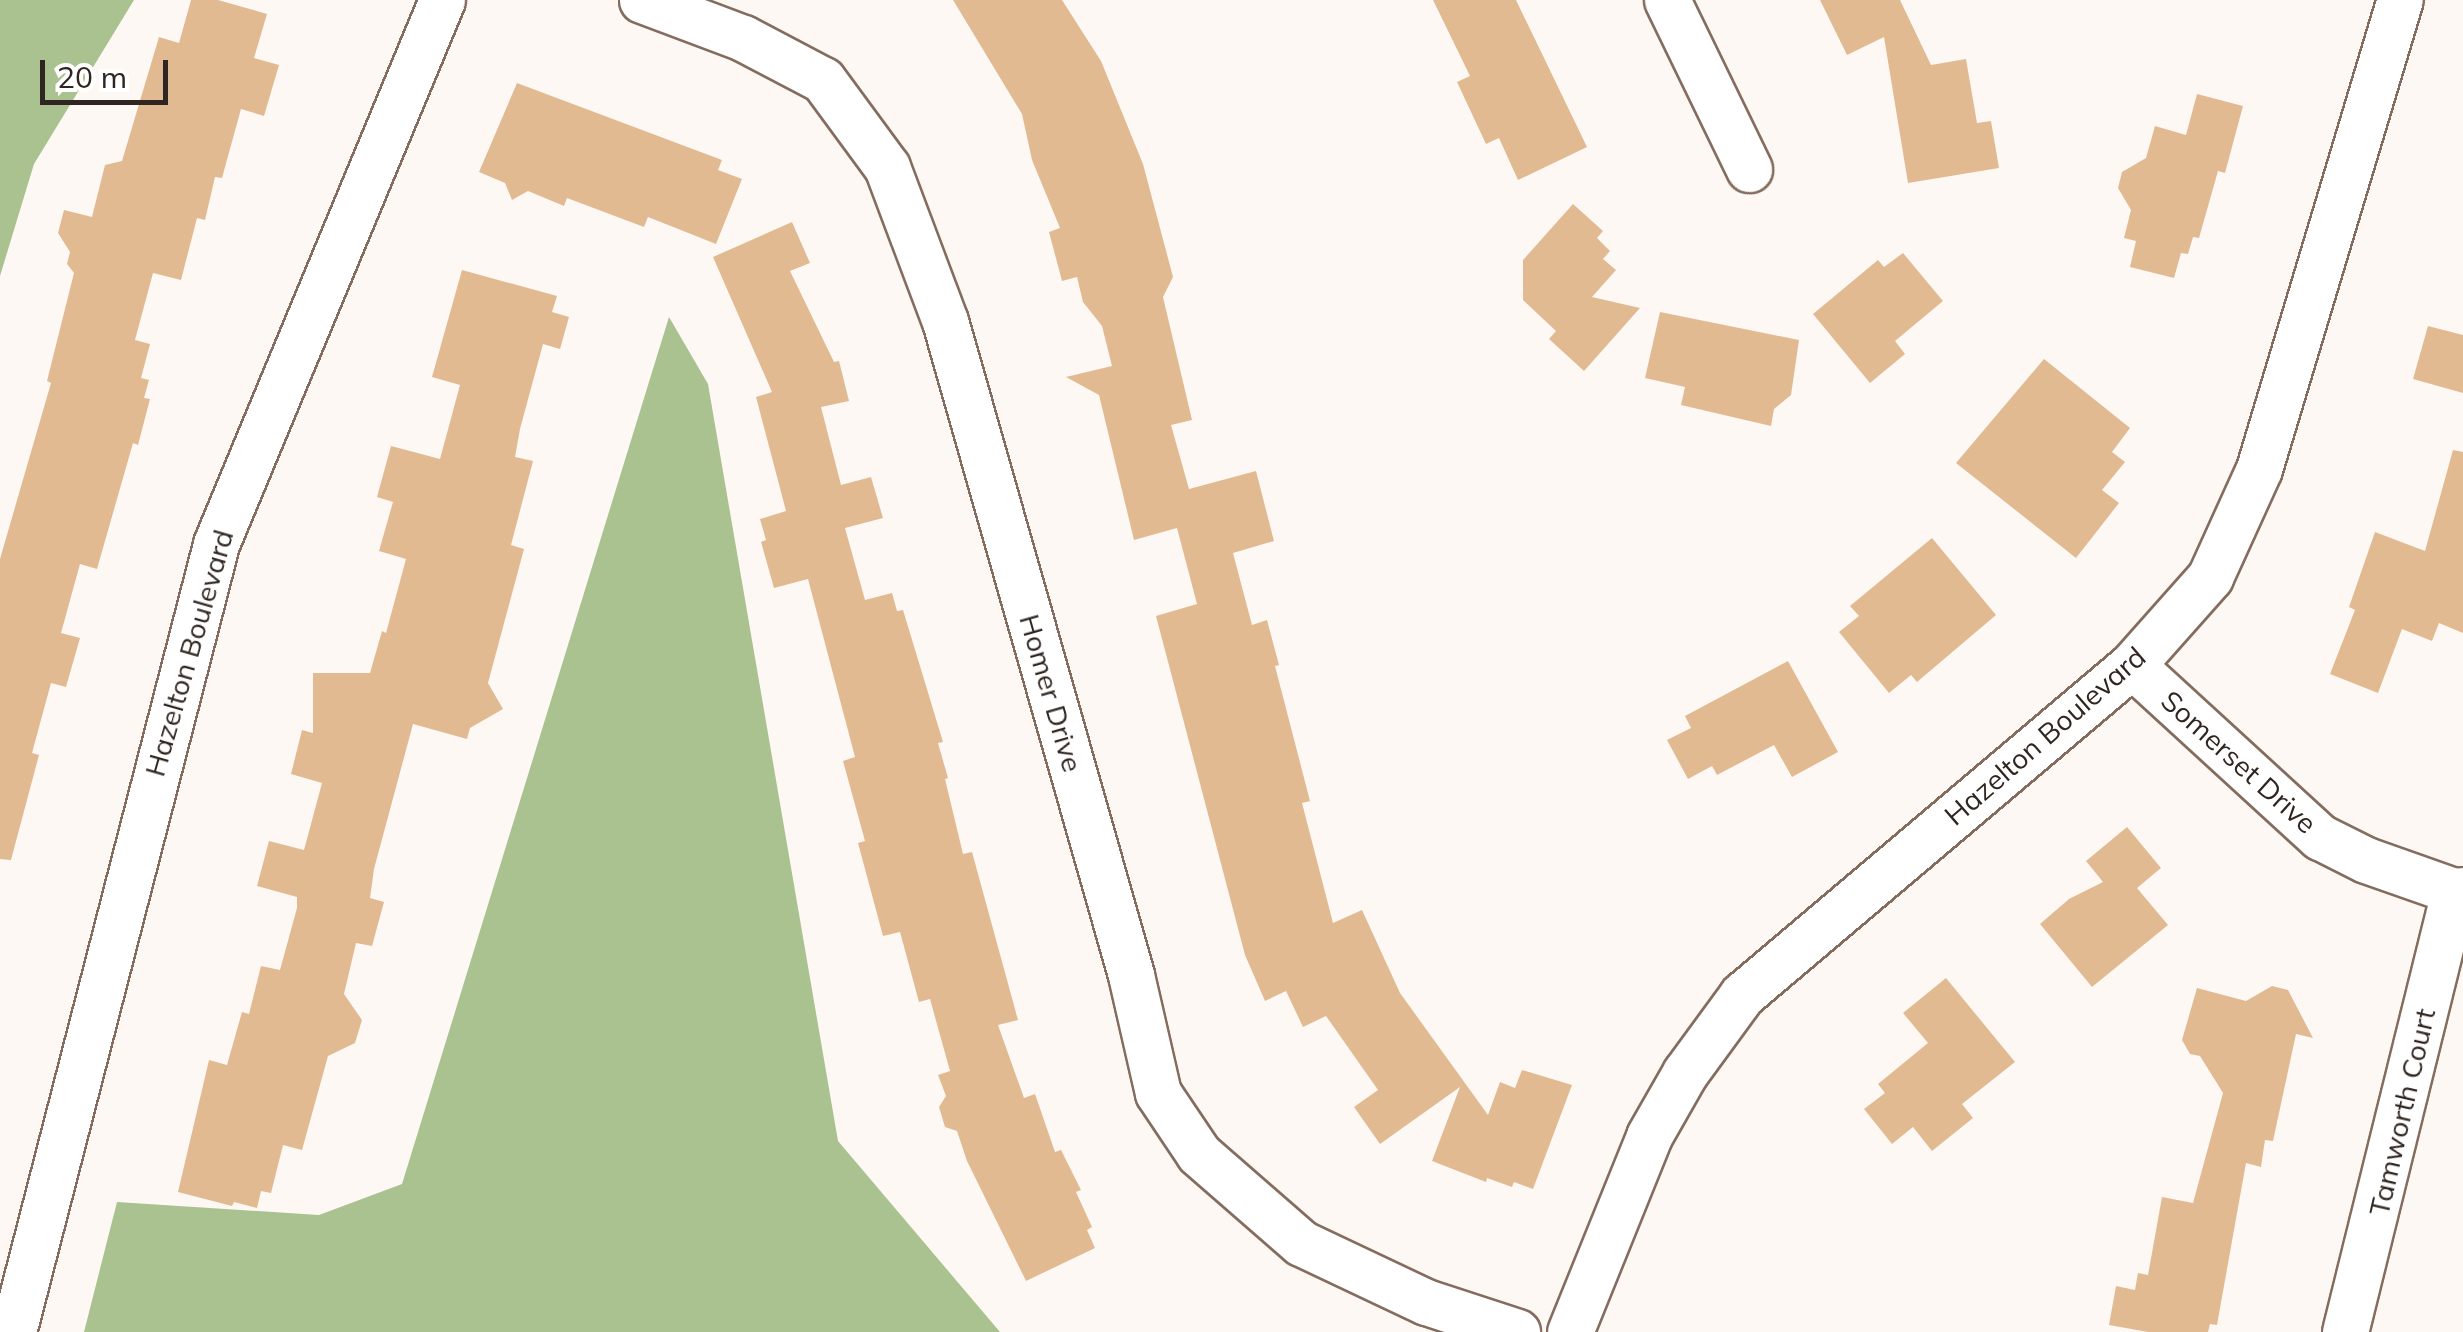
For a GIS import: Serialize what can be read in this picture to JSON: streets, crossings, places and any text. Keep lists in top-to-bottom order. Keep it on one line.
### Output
{"streets":{"street":["Hazelton Boulevard","Homer Drive","Somerset Drive","Tamworth Court"]},"crossings":[["Hazelton Boulevard","Somerset Drive"],["Somerset Drive","Tamworth Court"]],"scale_bar":"20 m"}
